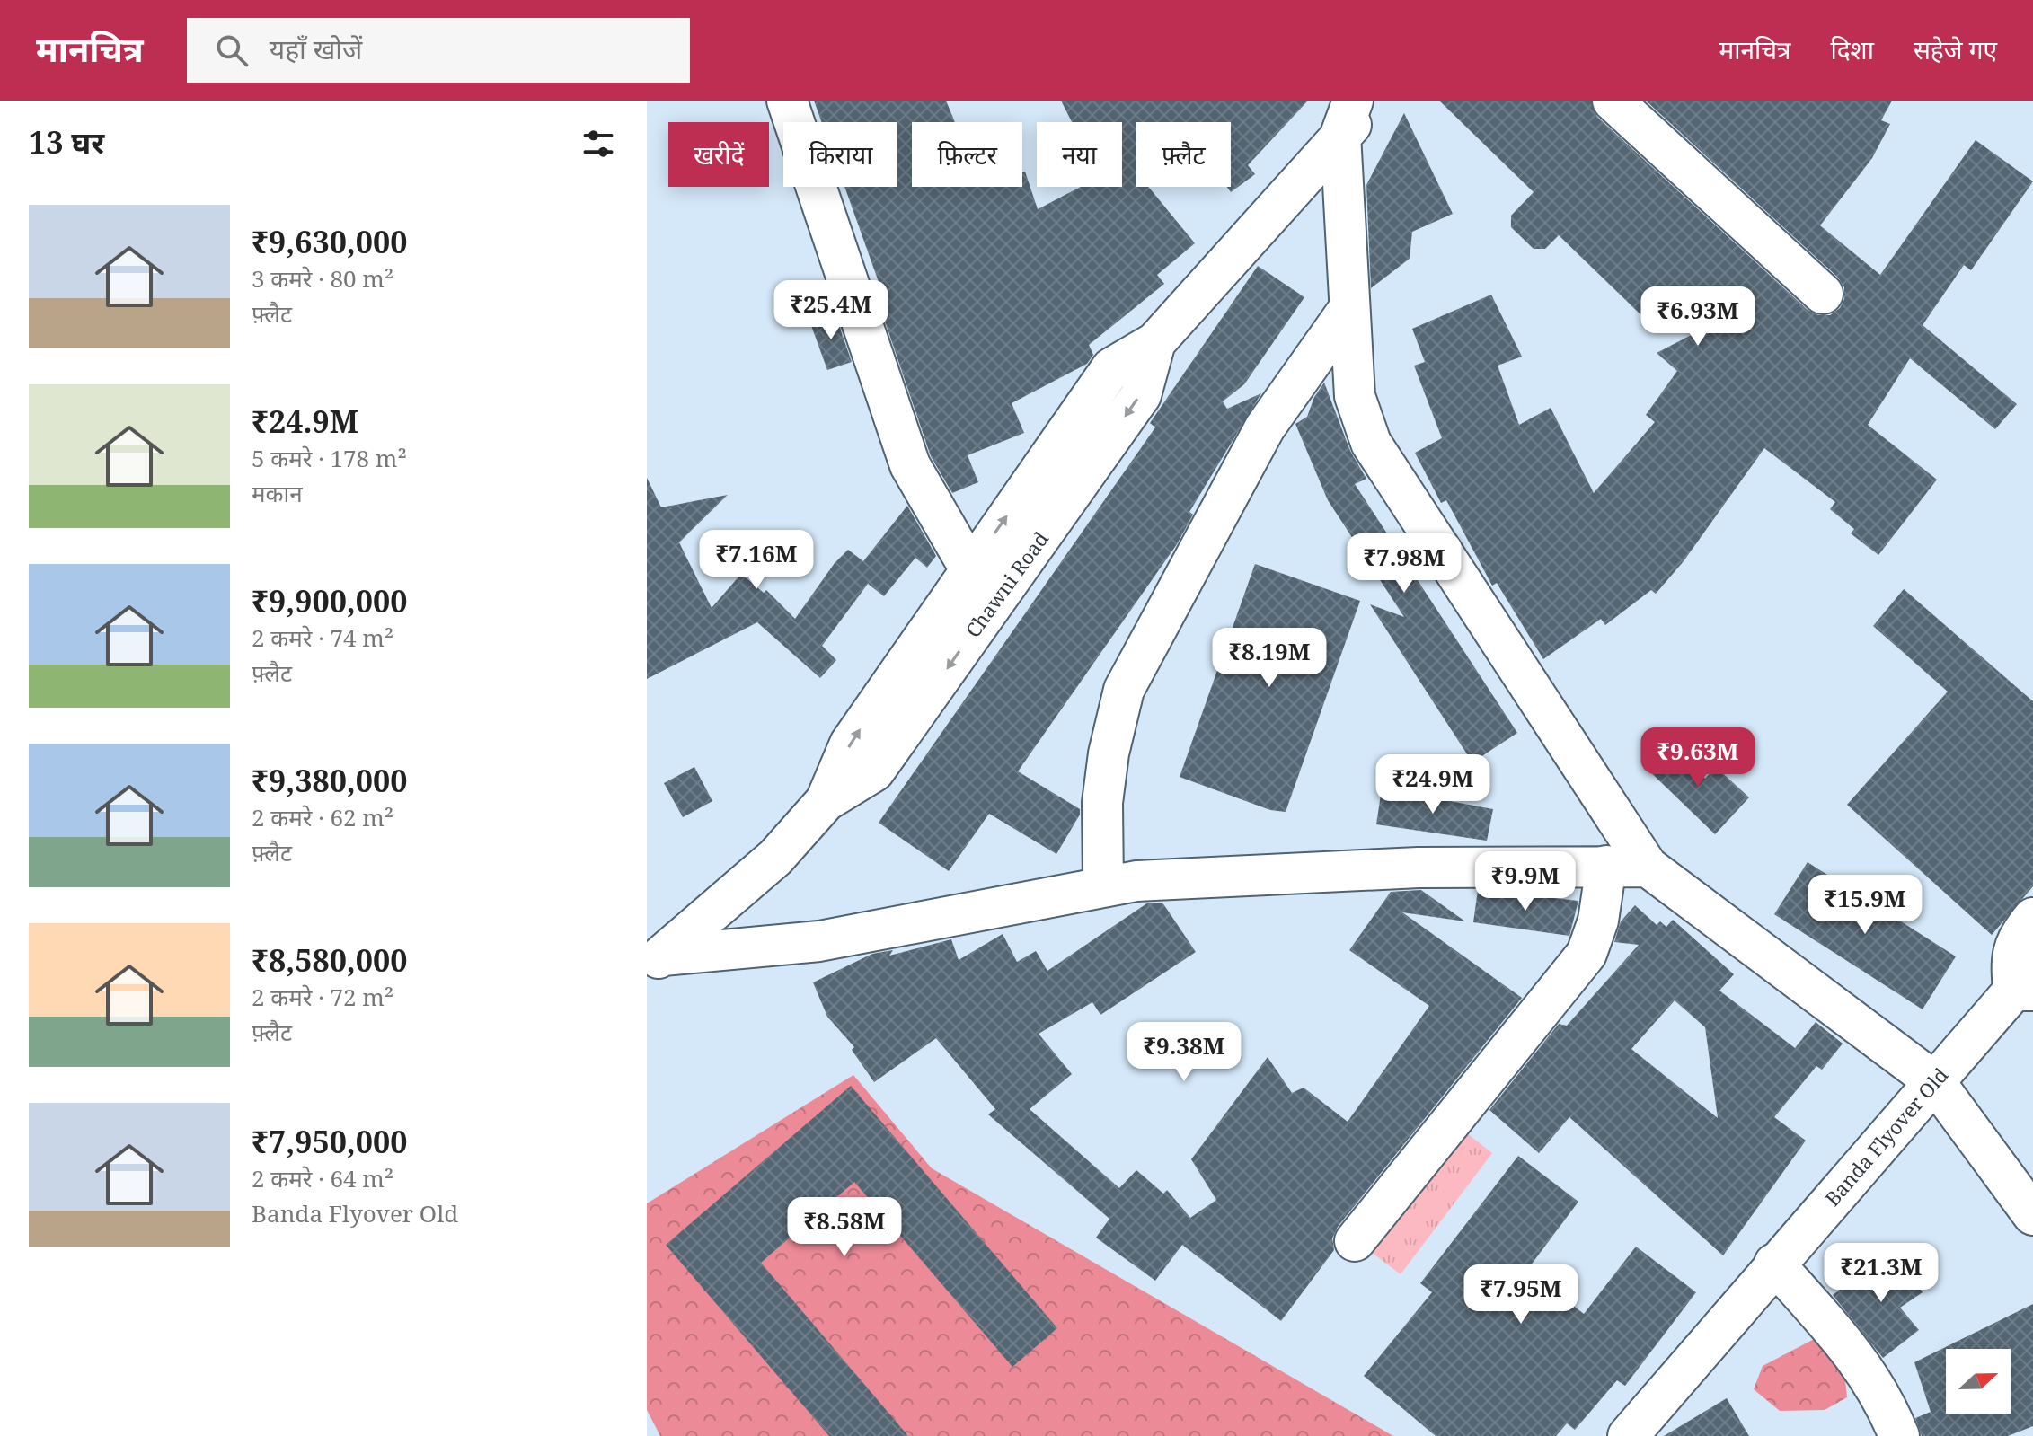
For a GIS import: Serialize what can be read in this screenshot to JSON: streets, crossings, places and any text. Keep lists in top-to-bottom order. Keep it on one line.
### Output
{"streets":{"main road":["Chawni Road","Banda Flyover Old"]},"north":"right","page":{"header":"मानचित्र","search":"यहाँ खोजें","nav":["मानचित्र","दिशा","सहेजे गए"],"heading":"13 घर","chip":["खरीदें","किराया","फ़िल्टर","नया","फ़्लैट"],"list":[{"name":"₹9,630,000","note":"3 कमरे · 80 m² · फ़्लैट"},{"name":"₹24.9M","note":"5 कमरे · 178 m² · मकान"},{"name":"₹9,900,000","note":"2 कमरे · 74 m² · फ़्लैट"},{"name":"₹9,380,000","note":"2 कमरे · 62 m² · फ़्लैट"},{"name":"₹8,580,000","note":"2 कमरे · 72 m² · फ़्लैट"},{"name":"₹7,950,000","note":"2 कमरे · 64 m² · Banda Flyover Old"}],"price":["₹25.4M","₹6.93M","₹7.16M","₹7.98M","₹8.19M","₹9.63M","₹24.9M","₹9.9M","₹15.9M","₹9.38M","₹8.58M","₹21.3M","₹7.95M"]}}
